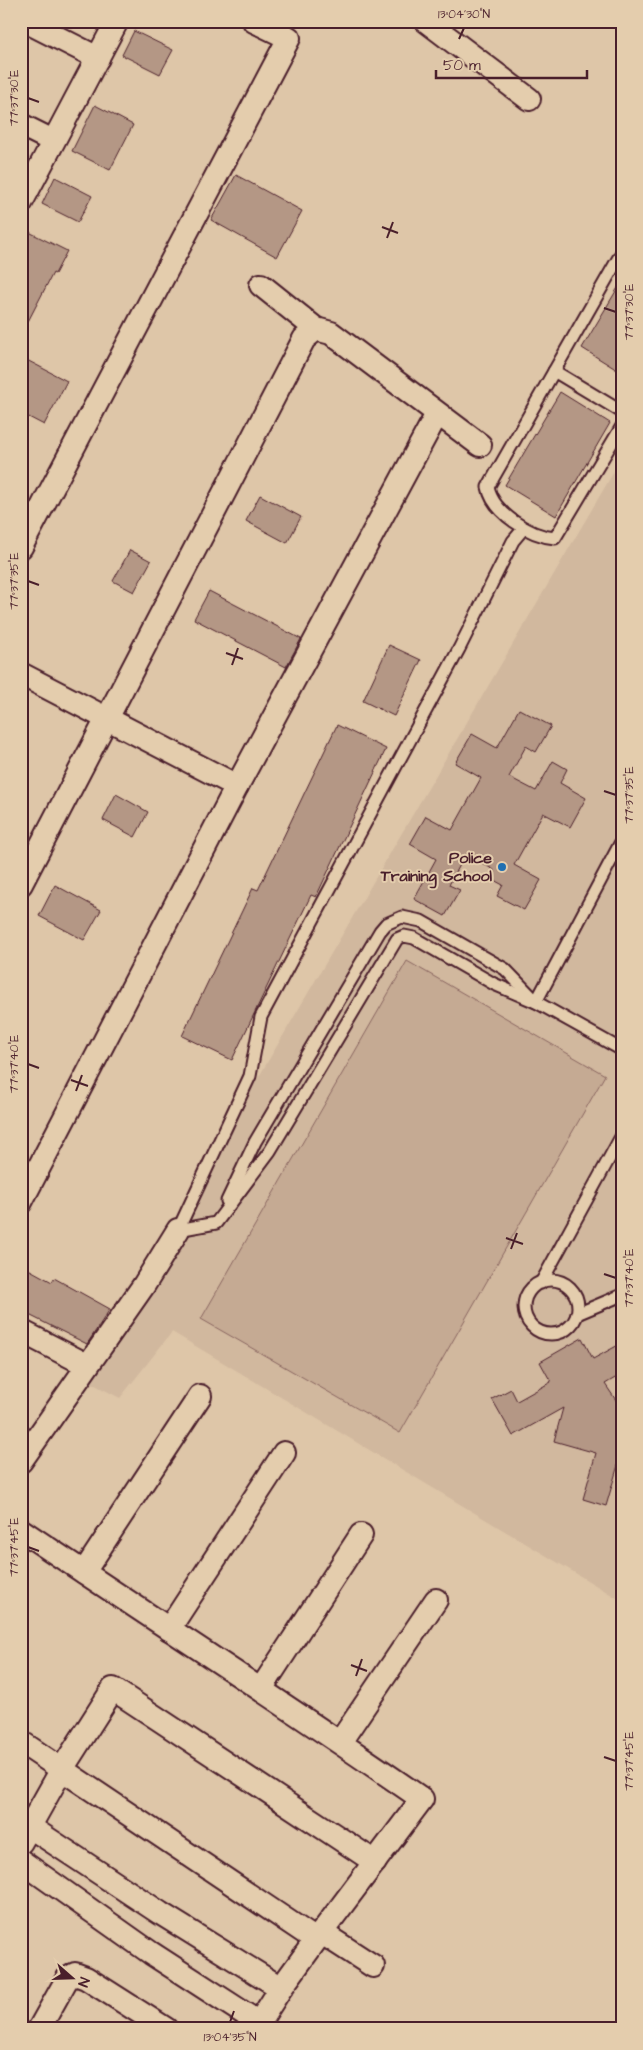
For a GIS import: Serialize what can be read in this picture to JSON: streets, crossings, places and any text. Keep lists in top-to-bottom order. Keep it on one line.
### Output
{"places":["Police Training School"],"scale_bar":"50 m","north":"right","coordinates":["13°04'30\"N","77°37'30\"E","77°37'35\"E","77°37'40\"E","77°37'45\"E","13°04'35\"N"]}
